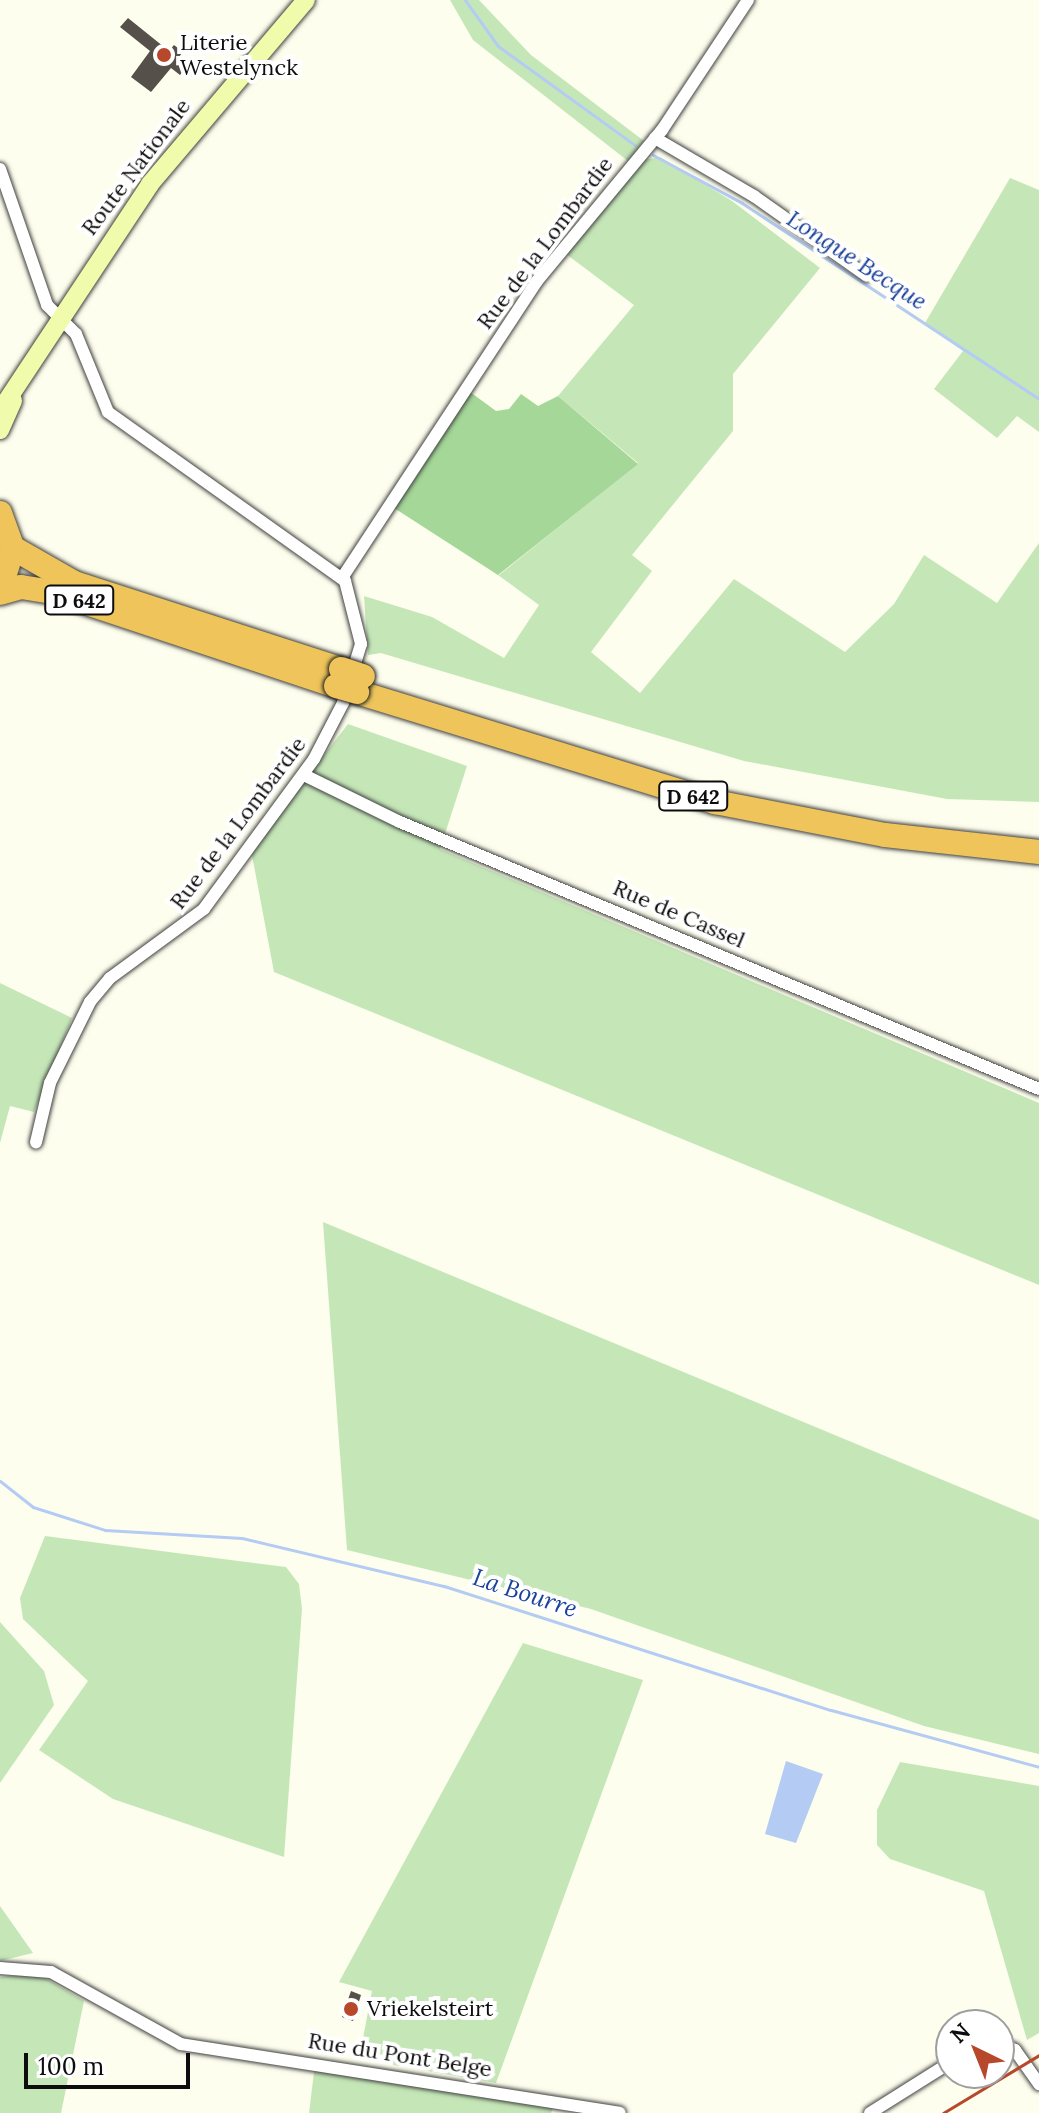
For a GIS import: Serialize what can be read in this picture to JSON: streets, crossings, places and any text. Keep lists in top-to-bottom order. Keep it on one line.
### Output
{"streets":{"highway":["D 642"],"street":["Route Nationale","Rue de la Lombardie","Rue de Cassel","Rue du Pont Belge"]},"crossings":[["Rue de la Lombardie","Rue de Cassel"]],"water":["Longue Becque","La Bourre"],"places":["Literie Westelynck","Vriekelsteirt"],"scale_bar":"100 m","north":"top left"}
